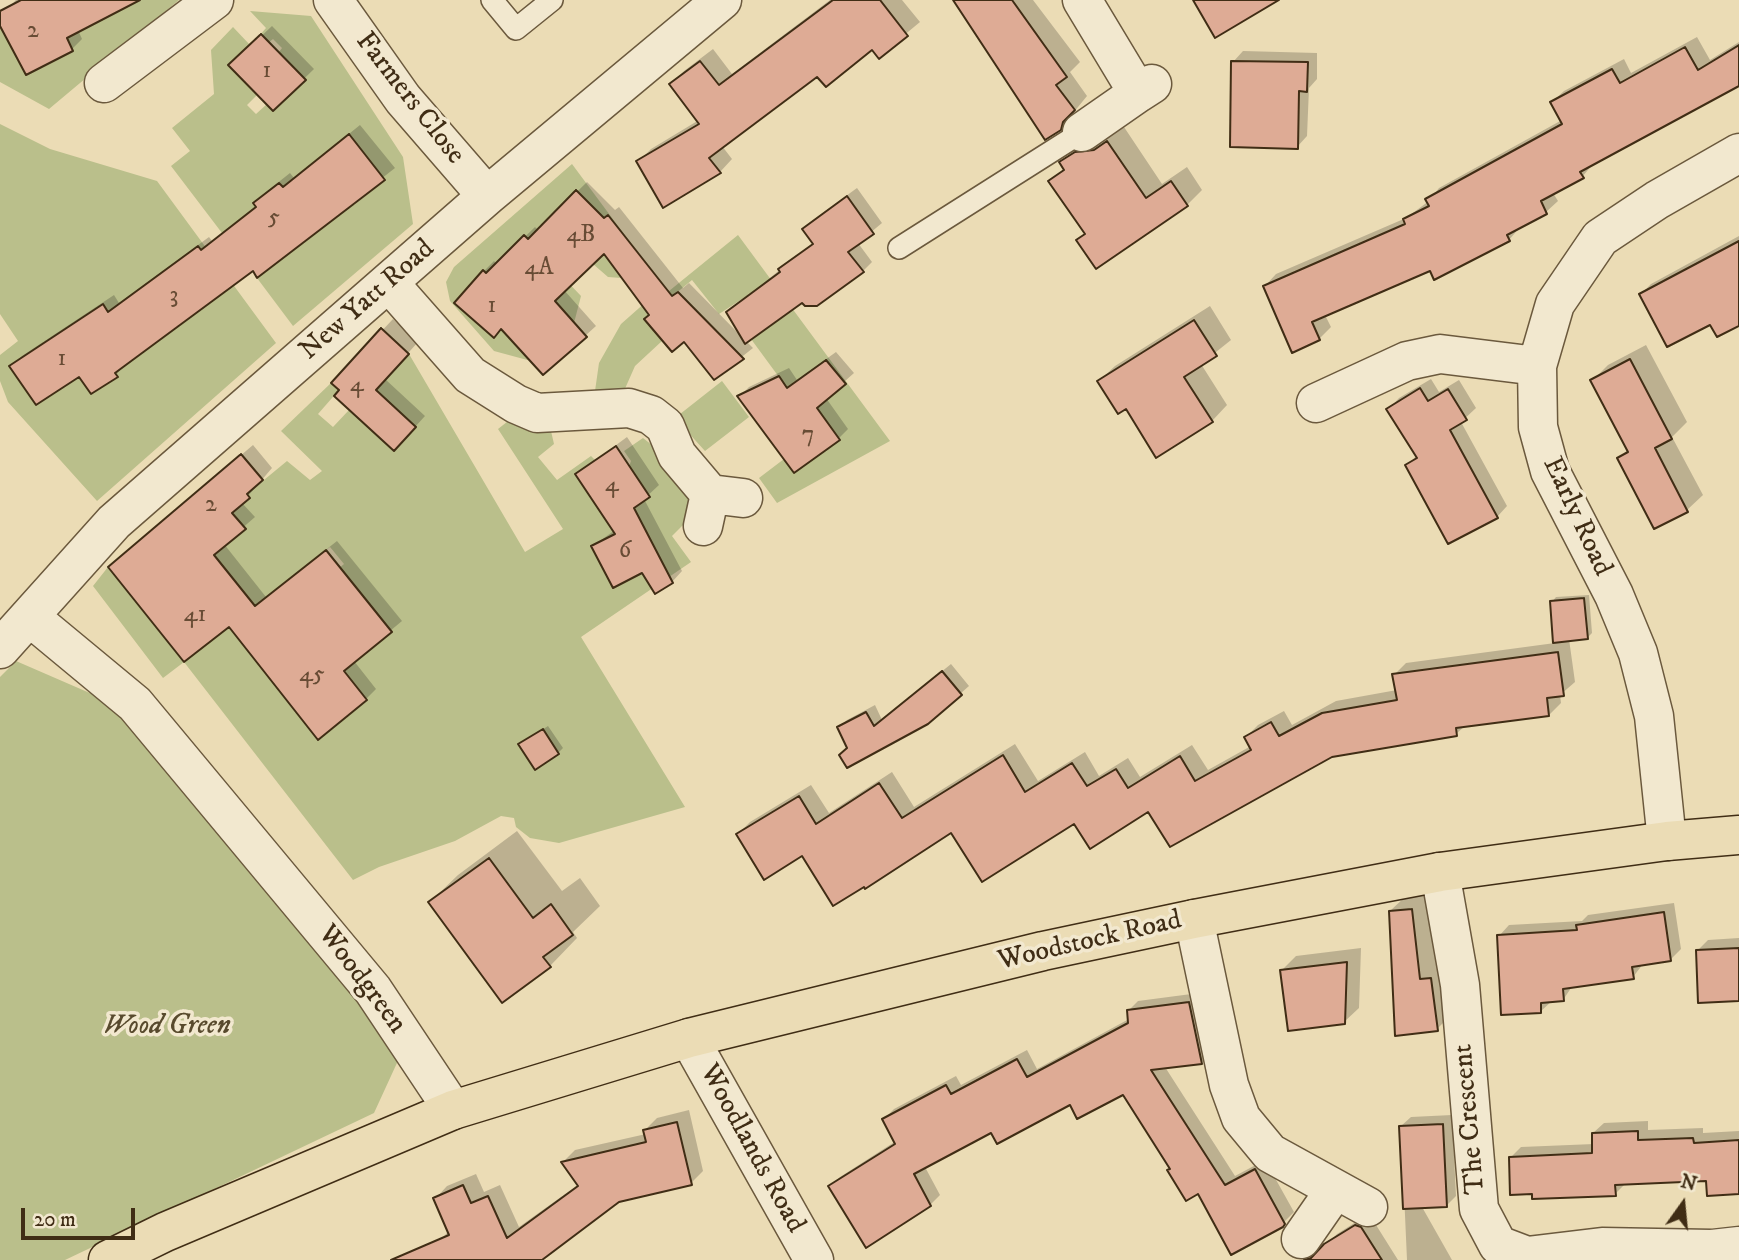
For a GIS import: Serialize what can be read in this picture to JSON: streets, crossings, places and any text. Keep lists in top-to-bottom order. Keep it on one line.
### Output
{"streets":{"main road":["Woodstock Road"],"street":["Farmers Close","New Yatt Road","Early Road","Woodgreen","The Crescent","Woodlands Road"]},"crossings":[["Farmers Close","New Yatt Road"],["New Yatt Road","Woodgreen"],["Early Road","Woodstock Road"],["Woodstock Road","Woodgreen"],["Woodstock Road","The Crescent"],["Woodstock Road","Woodlands Road"]],"parks":["Wood Green"],"house_numbers":["2","1","5","4B","4A","3","1","1","4","7","4","2","6","41","45"],"scale_bar":"20 m","north":"top"}
